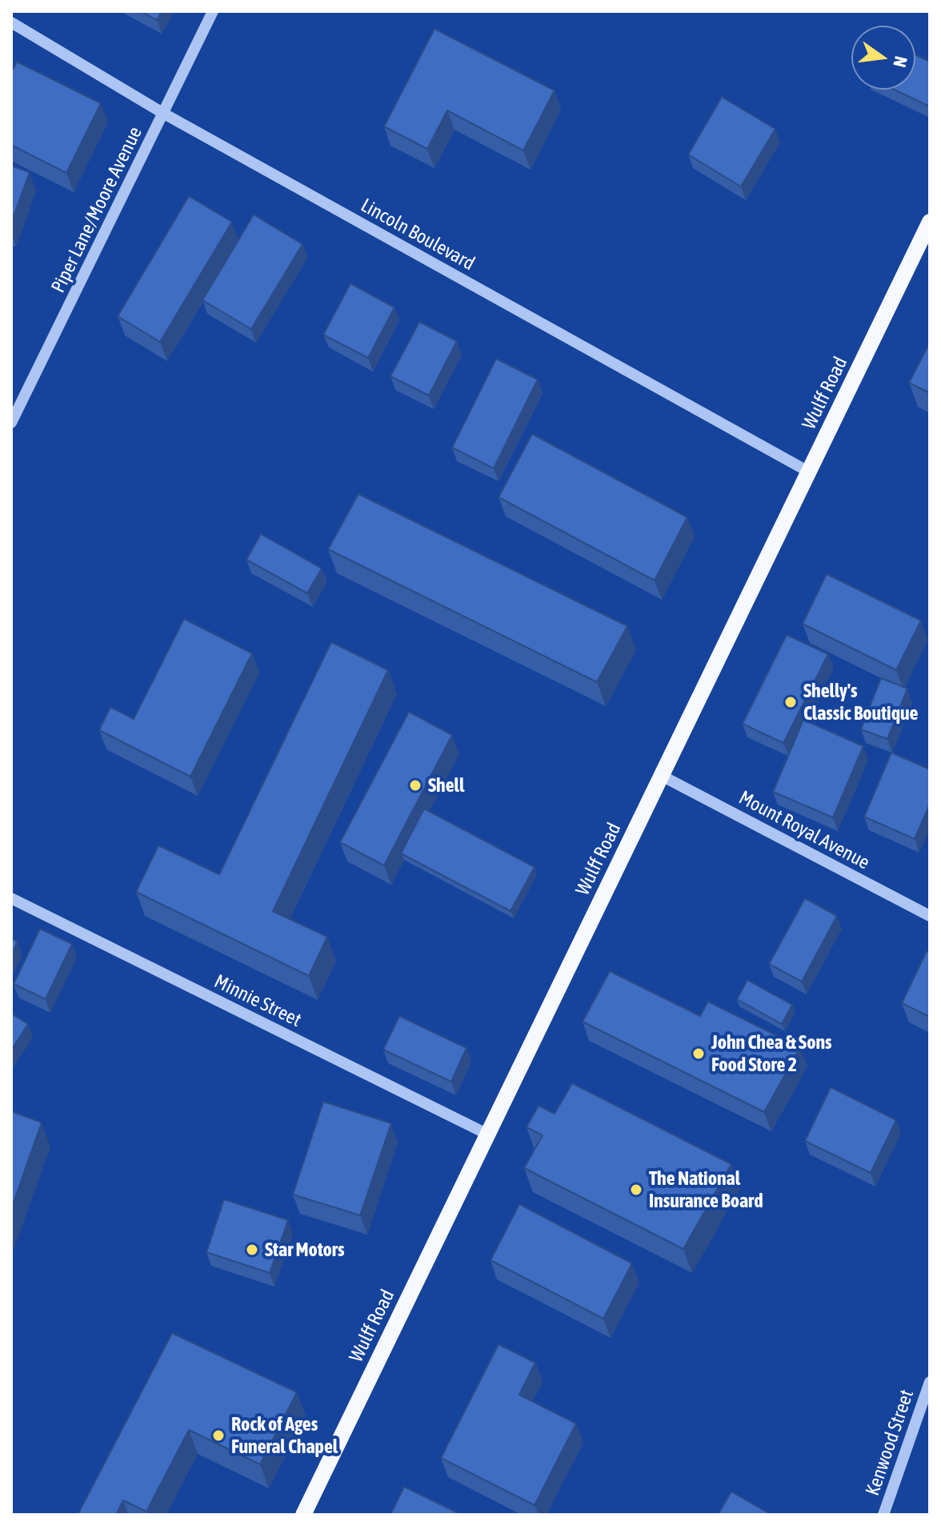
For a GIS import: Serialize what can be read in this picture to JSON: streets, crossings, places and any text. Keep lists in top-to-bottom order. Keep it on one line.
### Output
{"streets":{"main road":["Wulff Road"],"street":["Piper Lane/Moore Avenue","Lincoln Boulevard","Mount Royal Avenue","Minnie Street","Kenwood Street"]},"crossings":[["Piper Lane/Moore Avenue","Lincoln Boulevard"],["Lincoln Boulevard","Wulff Road"],["Wulff Road","Mount Royal Avenue"],["Wulff Road","Minnie Street"]],"places":["Shelly's Classic Boutique","Shell","John Chea & Sons Food Store 2","The National Insurance Board","Star Motors","Rock of Ages Funeral Chapel"],"north":"right"}
